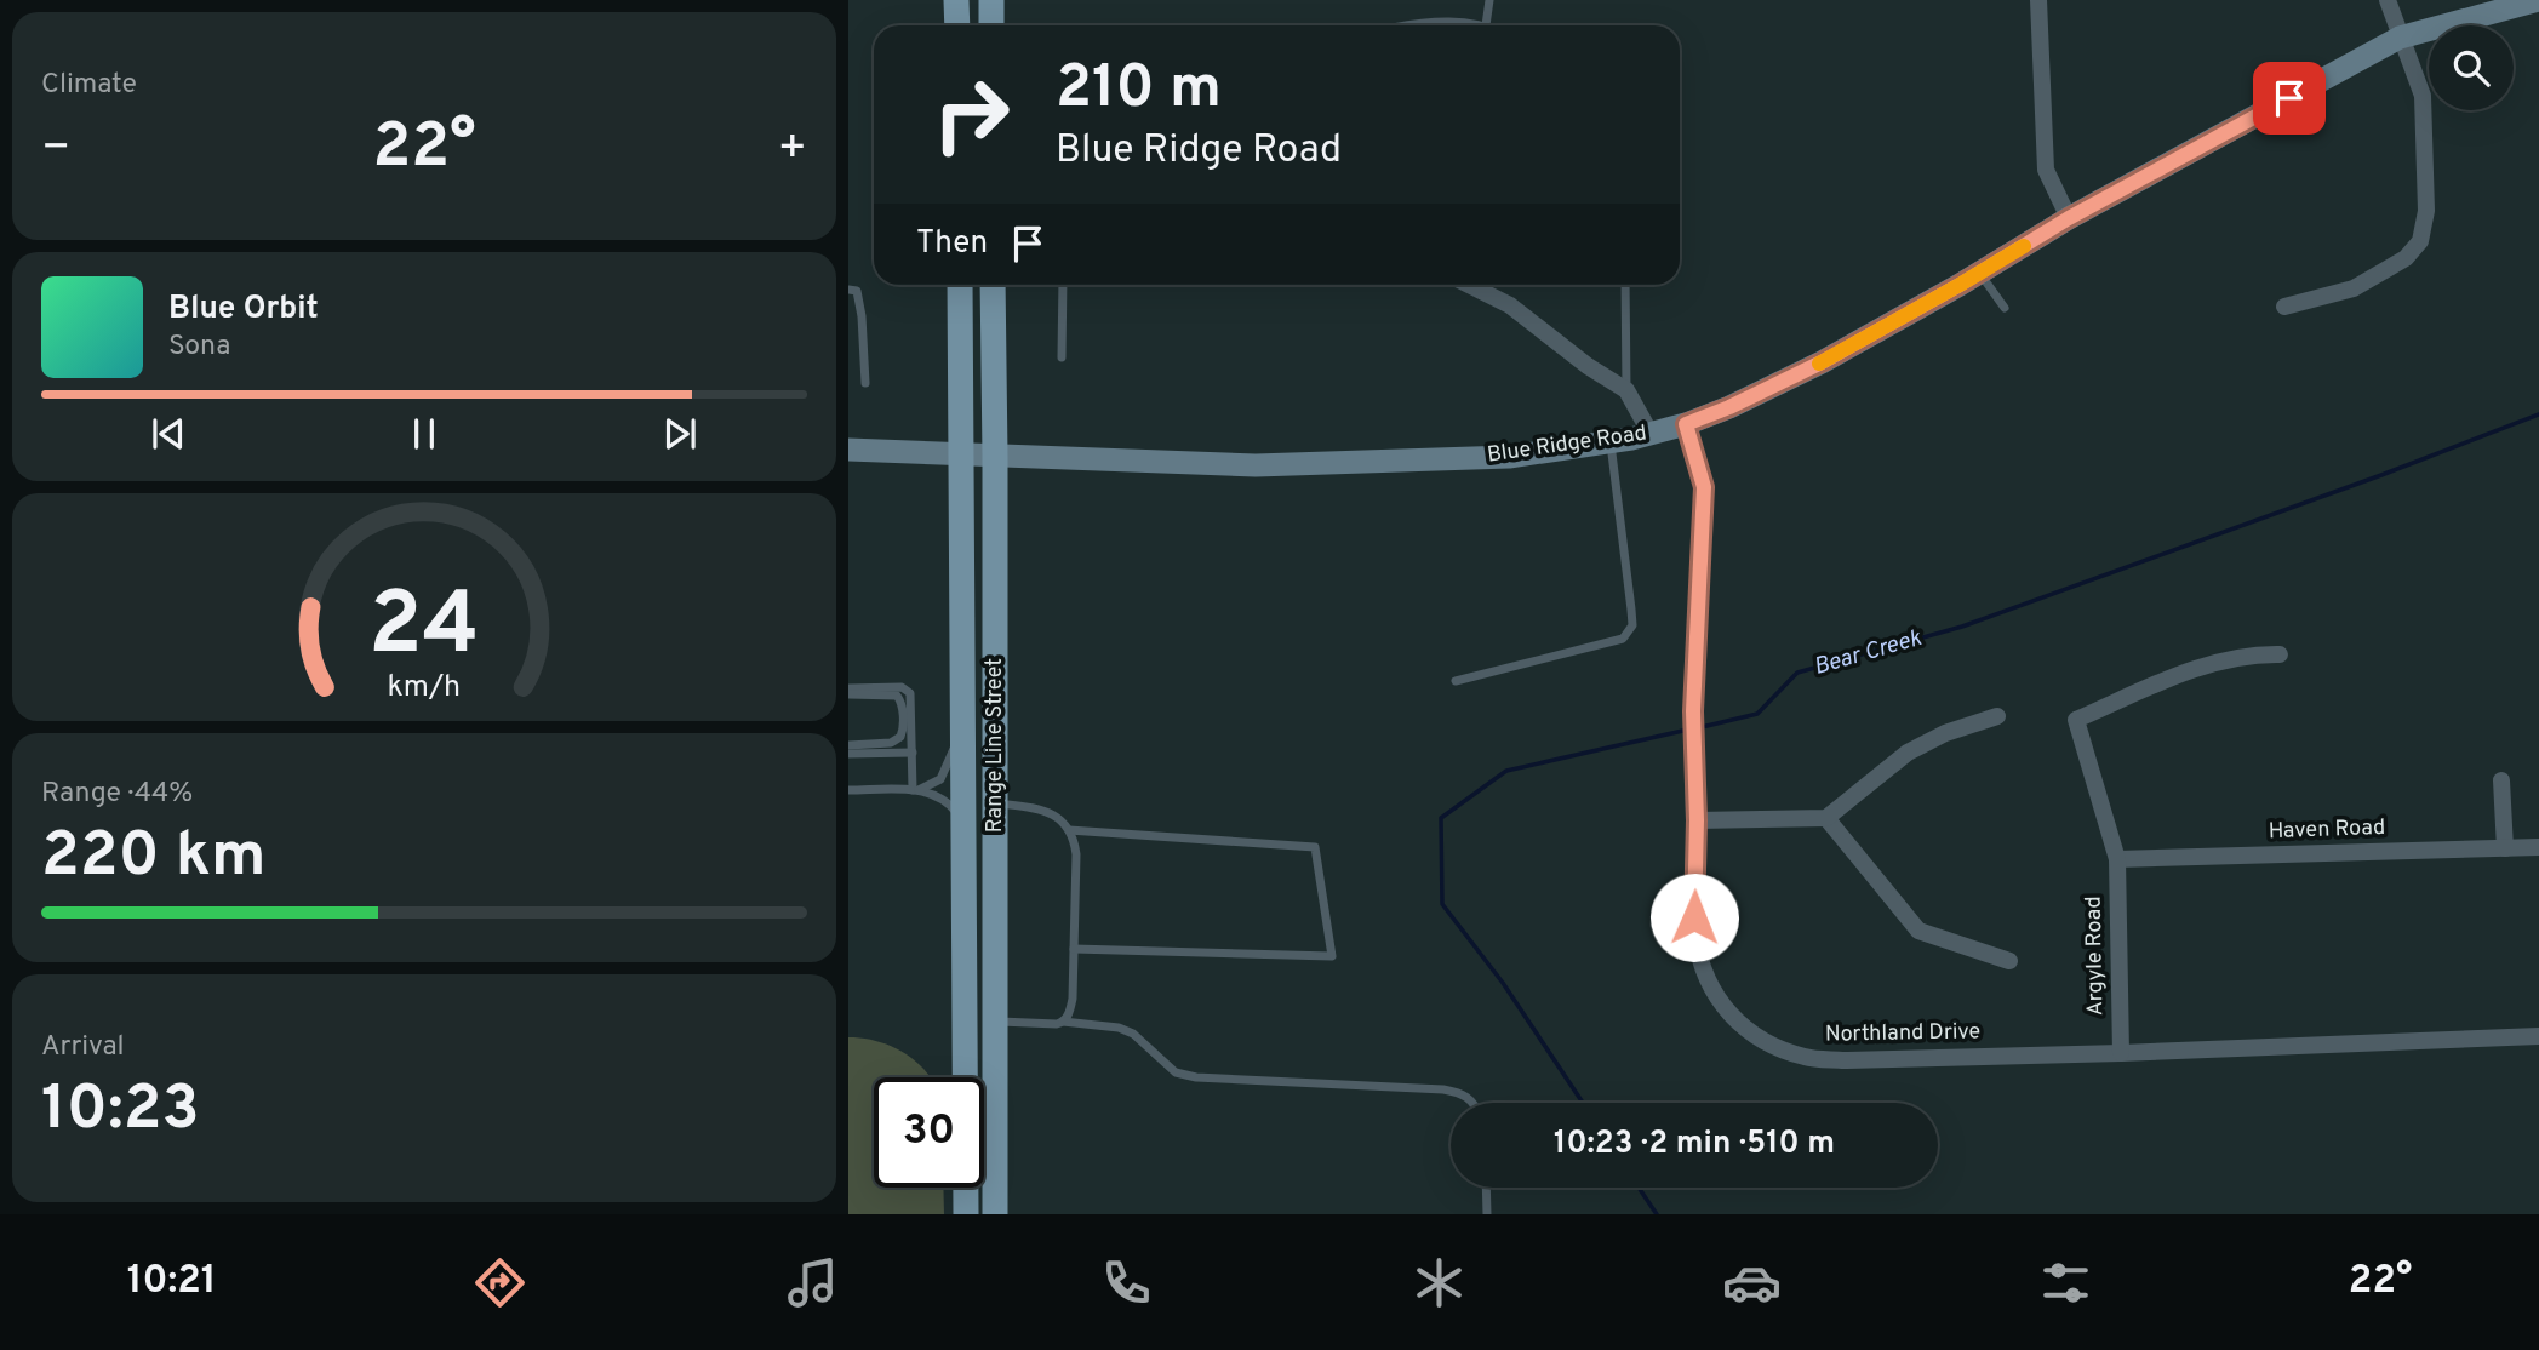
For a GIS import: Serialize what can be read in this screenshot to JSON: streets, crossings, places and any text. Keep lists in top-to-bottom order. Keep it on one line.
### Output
{"streets":{"main road":["Range Line Street"],"street":["Blue Ridge Road","Haven Road","Argyle Road","Northland Drive"]},"crossings":[["Blue Ridge Road","Range Line Street"],["Blue Ridge Road","Northland Drive"],["Haven Road","Argyle Road"],["Argyle Road","Northland Drive"]],"water":["Bear Creek"],"page":{"tile":["Climate",["Range · 44%","220 km"],["Arrival","10:23"]],"turn":["210 m","Blue Ridge Road"],"heat":["−","22°","+"],"then":"Then","song":["Blue Orbit","Sona"],"limit":"30","trip":"10:23 · 2 min · 510 m","tabs":["10:21","22°"],"gauge":["24","km/h"]}}
